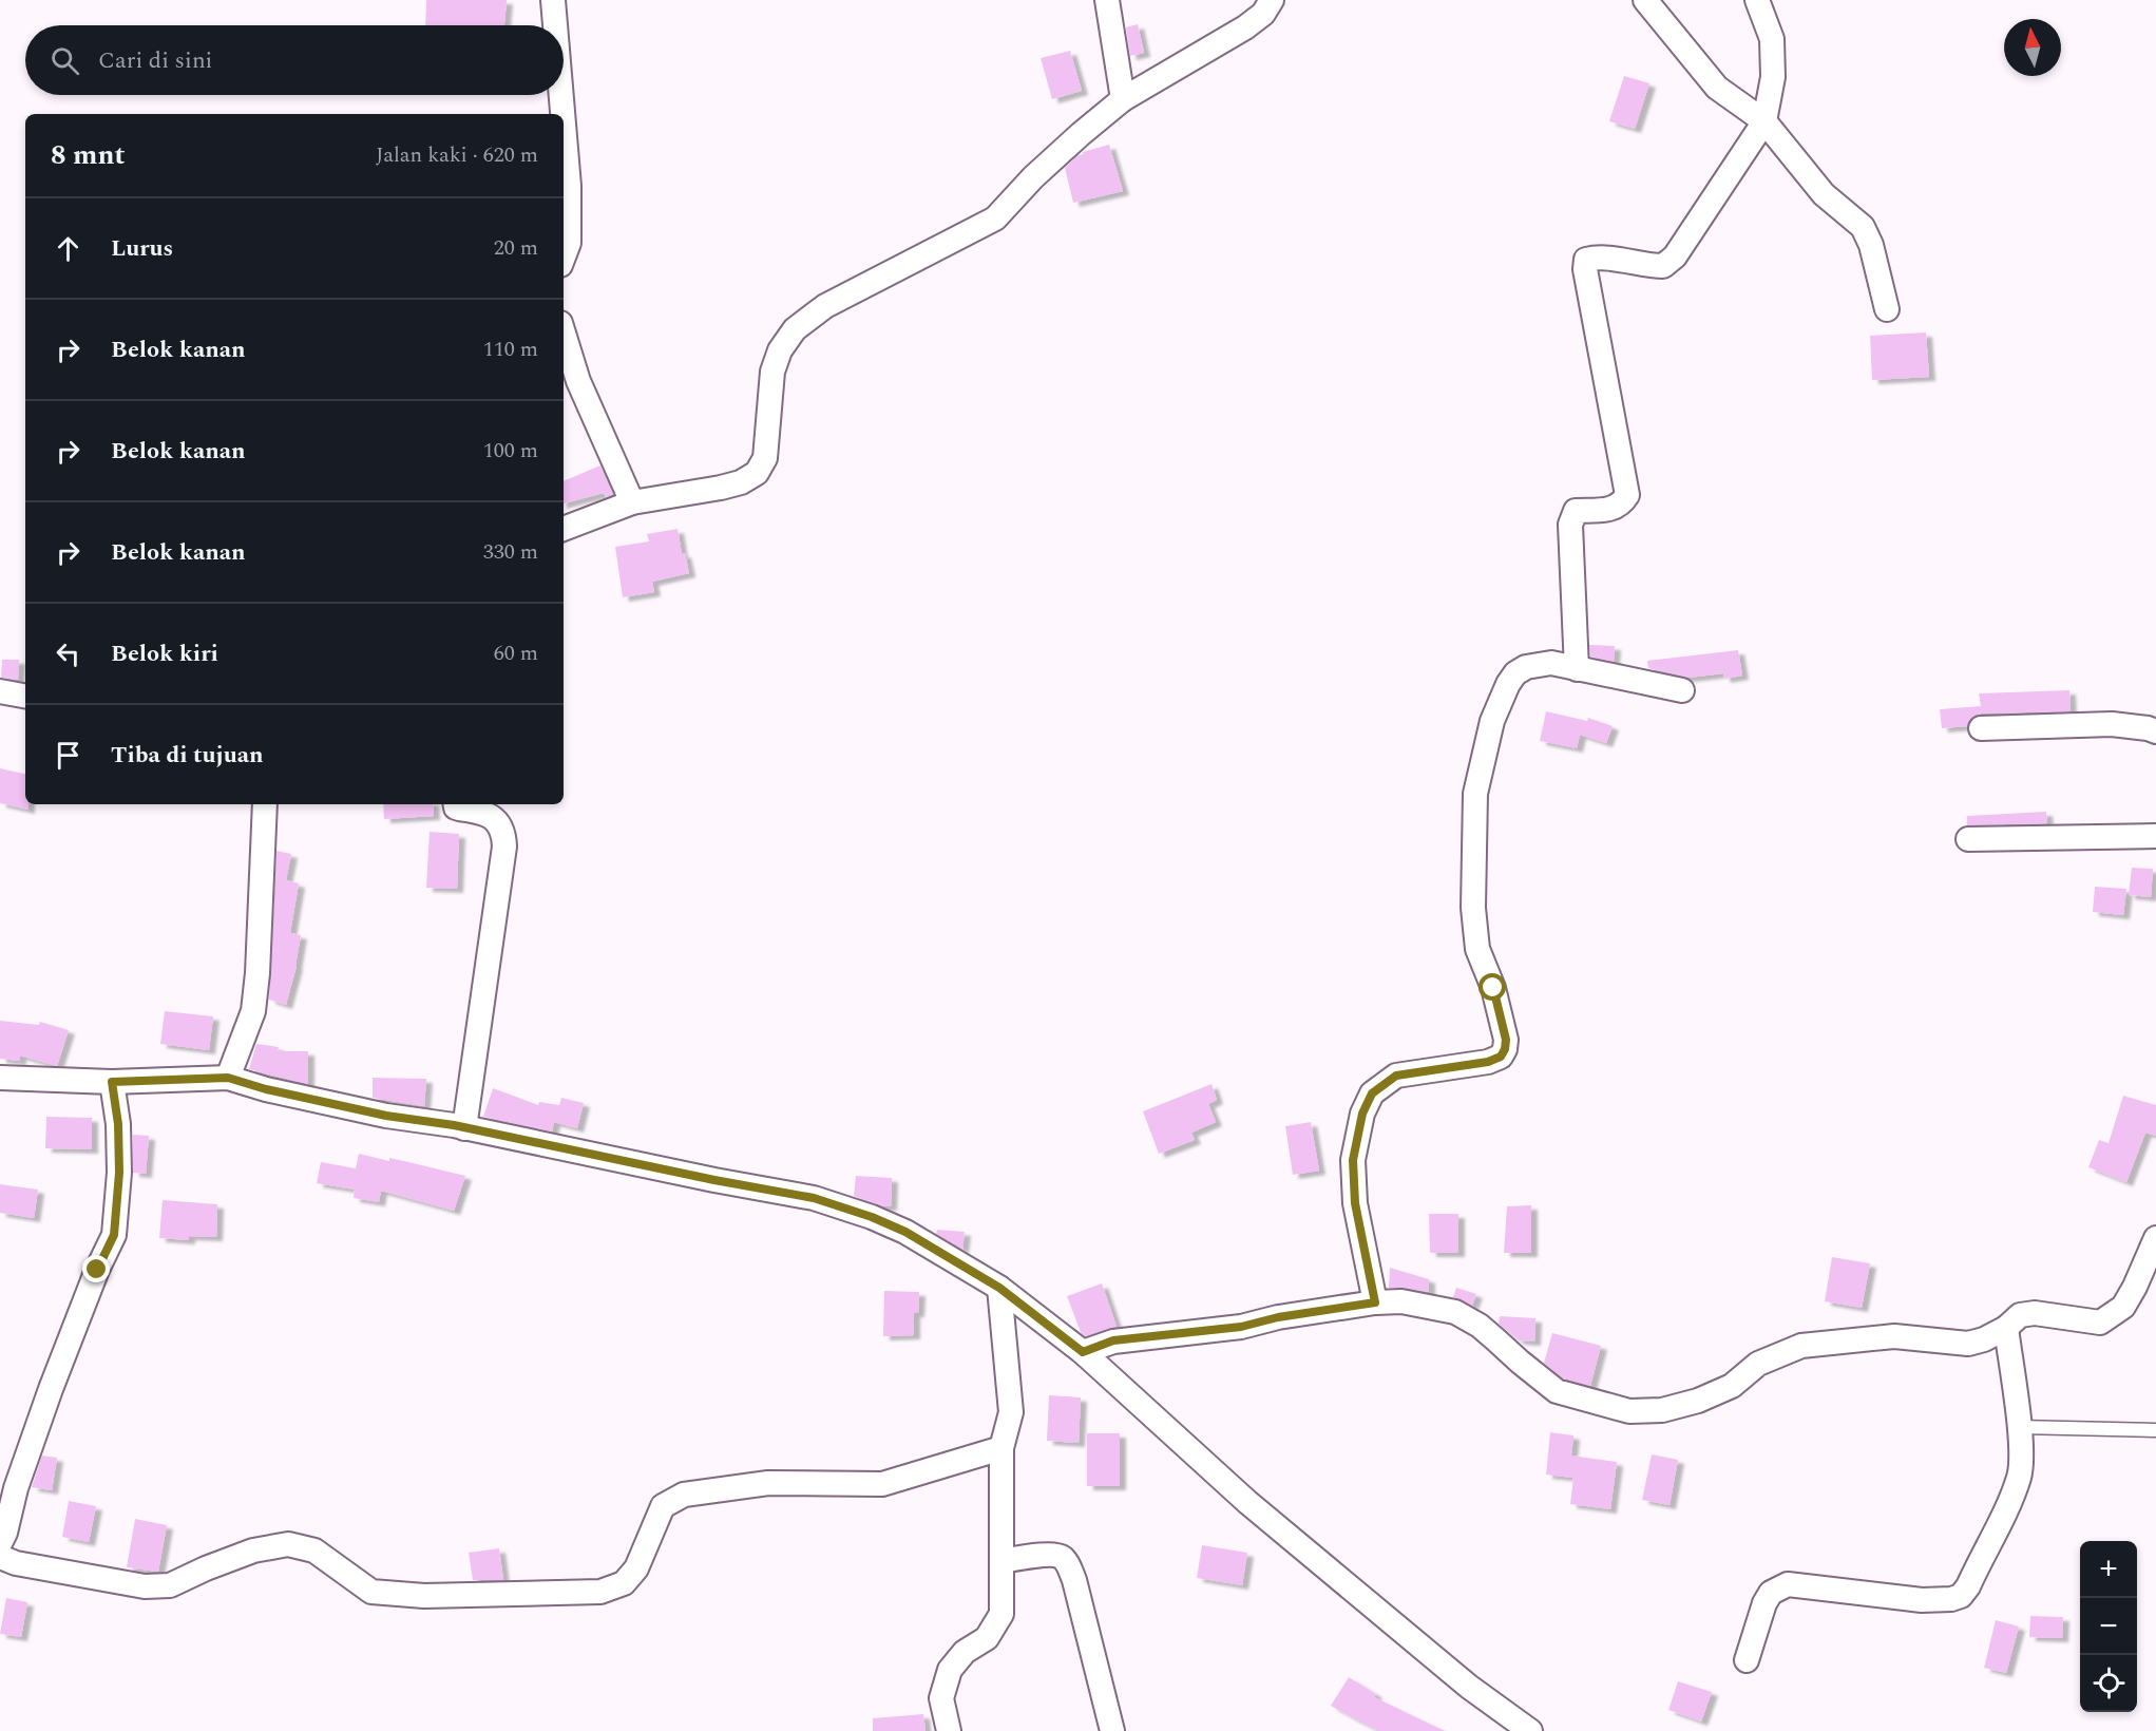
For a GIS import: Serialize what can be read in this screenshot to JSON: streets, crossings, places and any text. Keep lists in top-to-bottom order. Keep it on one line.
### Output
{"north":"top","page":{"search":"Cari di sini","heading":["8 mnt","Jalan kaki · 620 m"],"list":[["Lurus","20 m"],["Belok kanan","110 m"],["Belok kanan","100 m"],["Belok kanan","330 m"],["Belok kiri","60 m"],"Tiba di tujuan"],"map_buttons":["+","−"]}}
